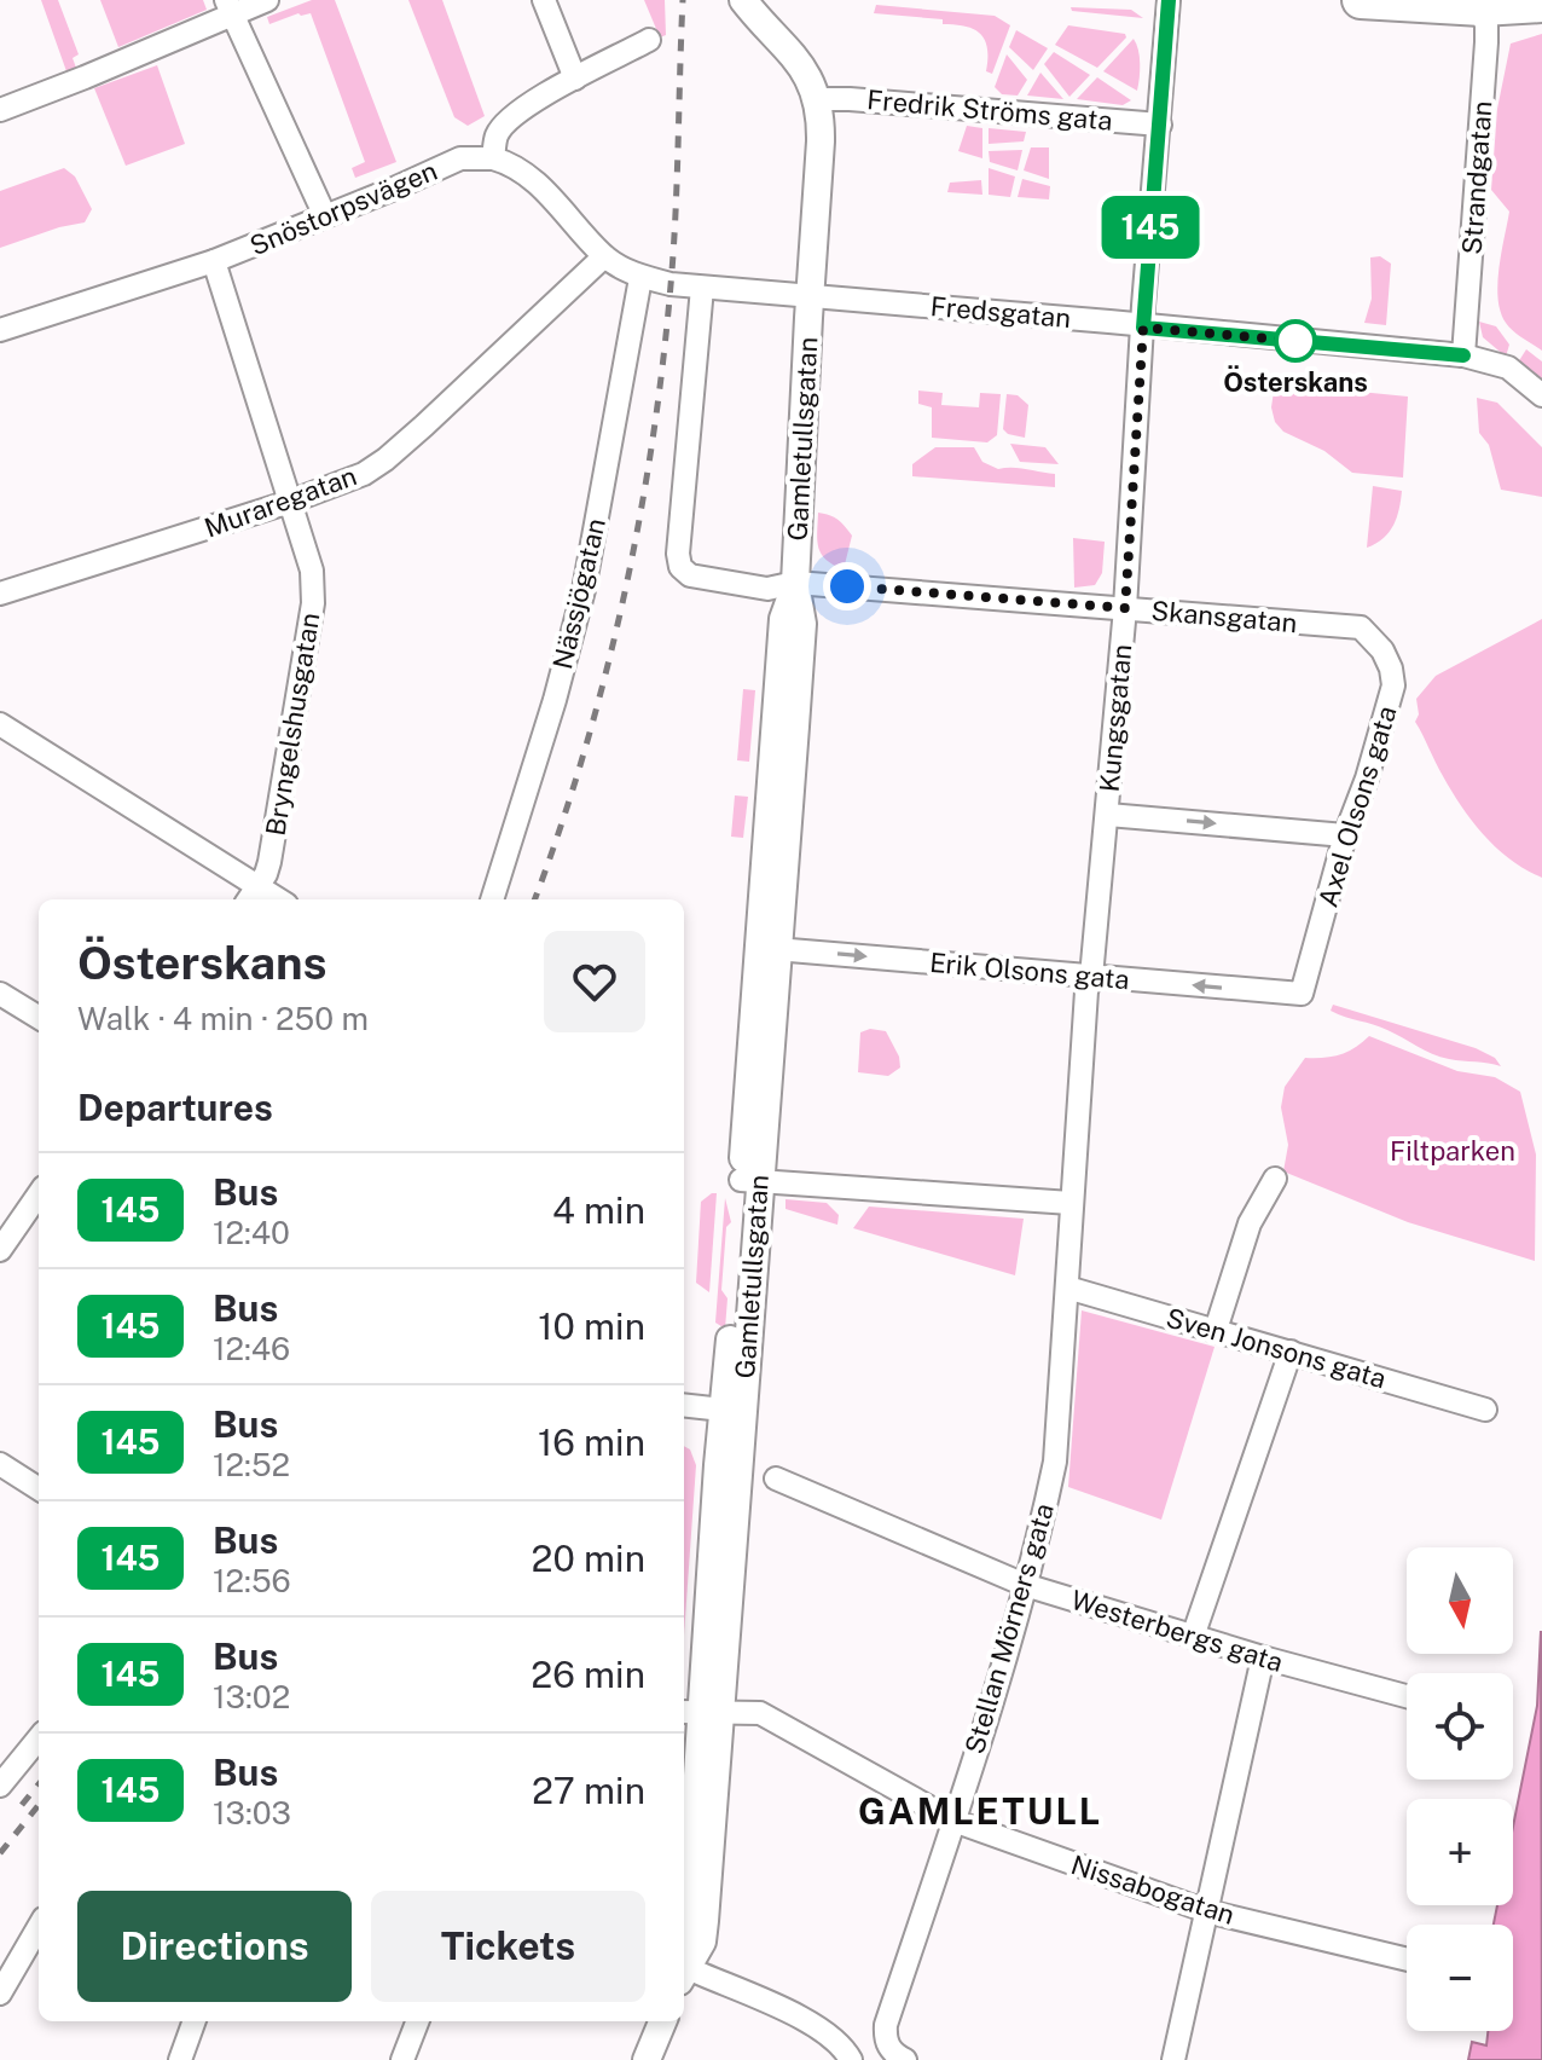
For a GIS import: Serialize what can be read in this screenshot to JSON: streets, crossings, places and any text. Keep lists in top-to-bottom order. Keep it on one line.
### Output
{"streets":{"street":["Fredrik Ströms gata","Strandgatan","Snöstorpsvägen","Fredsgatan","Gamletullsgatan","Muraregatan","Nässjögatan","Skansgatan","Kungsgatan","Bryngelshusgatan","Axel Olsons gata","Erik Olsons gata","Sven Jonsons gata","Stellan Mörners gata","Westerbergs gata","Nissabogatan"]},"crossings":[["Fredrik Ströms gata","Gamletullsgatan"],["Fredrik Ströms gata","Kungsgatan"],["Strandgatan","Fredsgatan"],["Snöstorpsvägen","Fredsgatan"],["Snöstorpsvägen","Bryngelshusgatan"],["Fredsgatan","Gamletullsgatan"],["Fredsgatan","Muraregatan"],["Fredsgatan","Nässjögatan"],["Fredsgatan","Skansgatan"],["Fredsgatan","Kungsgatan"],["Gamletullsgatan","Skansgatan"],["Gamletullsgatan","Erik Olsons gata"],["Gamletullsgatan","Nissabogatan"],["Muraregatan","Bryngelshusgatan"],["Skansgatan","Kungsgatan"],["Skansgatan","Axel Olsons gata"],["Kungsgatan","Erik Olsons gata"],["Kungsgatan","Stellan Mörners gata"],["Axel Olsons gata","Erik Olsons gata"],["Sven Jonsons gata","Stellan Mörners gata"],["Stellan Mörners gata","Westerbergs gata"],["Stellan Mörners gata","Nissabogatan"]],"districts":["GAMLETULL"],"parks":["Filtparken"],"places":["Österskans"],"lines":["bus line 145"],"north":"bottom","page":{"on_map":"145","heading":[["Österskans","Walk · 4 min · 250 m"],"Departures"],"list":[{"mark":"145","name":"Bus","note":"12:40","value":"4 min"},{"mark":"145","name":"Bus","note":"12:46","value":"10 min"},{"mark":"145","name":"Bus","note":"12:52","value":"16 min"},{"mark":"145","name":"Bus","note":"12:56","value":"20 min"},{"mark":"145","name":"Bus","note":"13:02","value":"26 min"},{"mark":"145","name":"Bus","note":"13:03","value":"27 min"}],"map_buttons":["+","−"],"buttons":["Directions","Tickets"]}}
